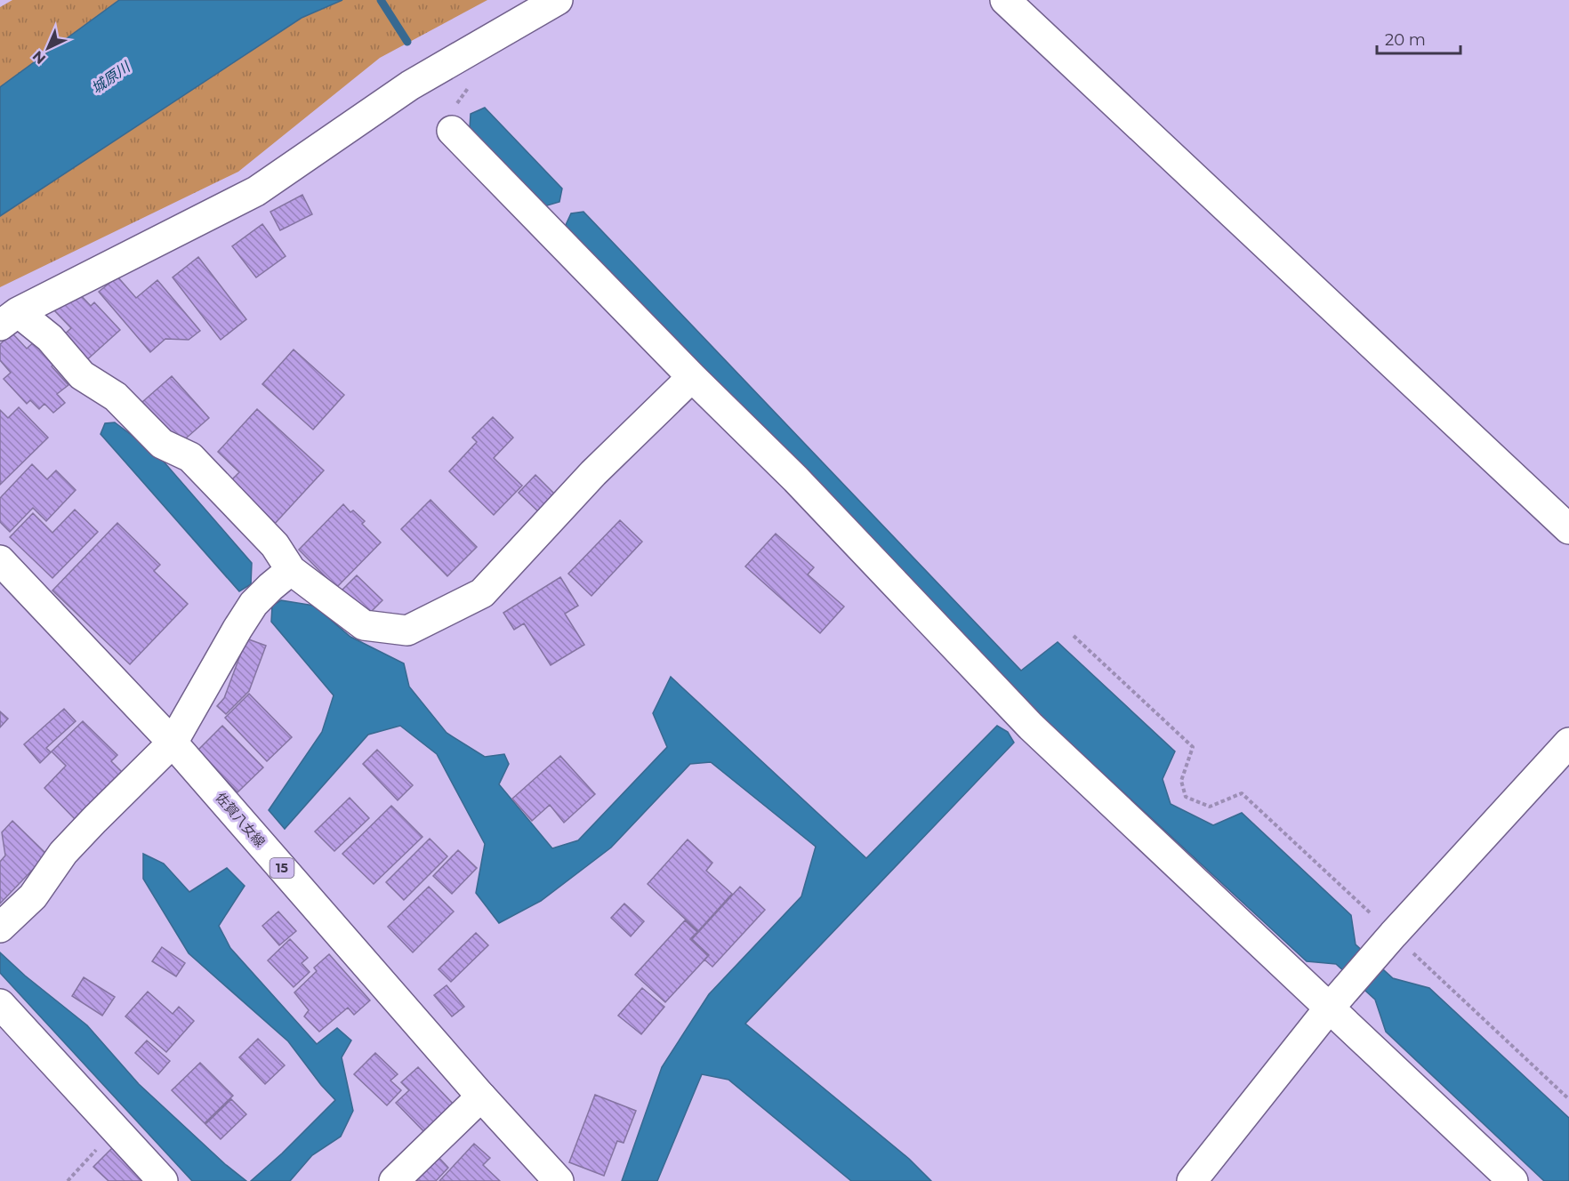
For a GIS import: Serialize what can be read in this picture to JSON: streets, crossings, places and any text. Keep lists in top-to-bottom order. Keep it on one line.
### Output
{"streets":{"street":["佐賀八女線","15"]},"water":["城原川"],"scale_bar":"20 m","north":"bottom left"}
